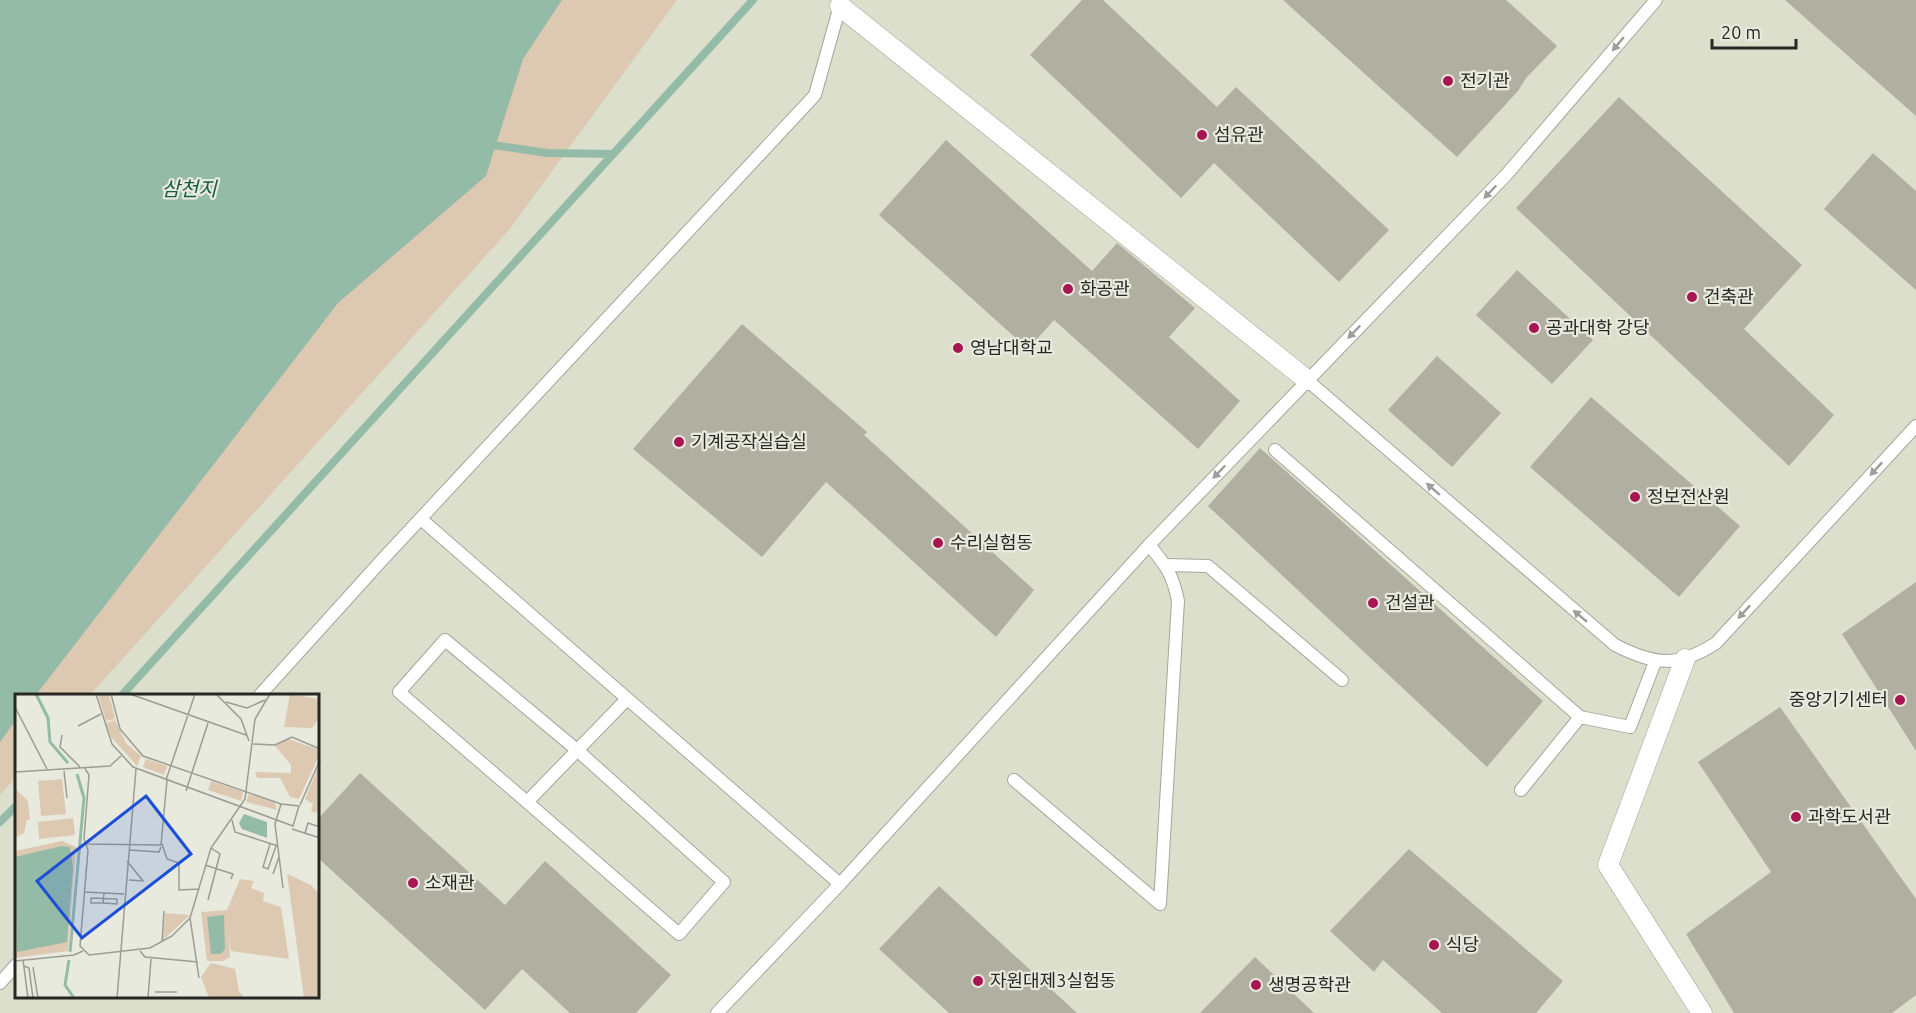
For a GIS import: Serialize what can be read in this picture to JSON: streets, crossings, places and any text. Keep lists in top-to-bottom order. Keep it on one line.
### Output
{"water":["삼천지"],"places":["전기관","섬유관","화공관","건축관","공과대학 강당","영남대학교","기계공작실습실","정보전산원","수리실험동","건설관","중앙기기센터","과학도서관","소재관","식당","자원대제3실험동","생명공학관"],"scale_bar":"20 m"}
